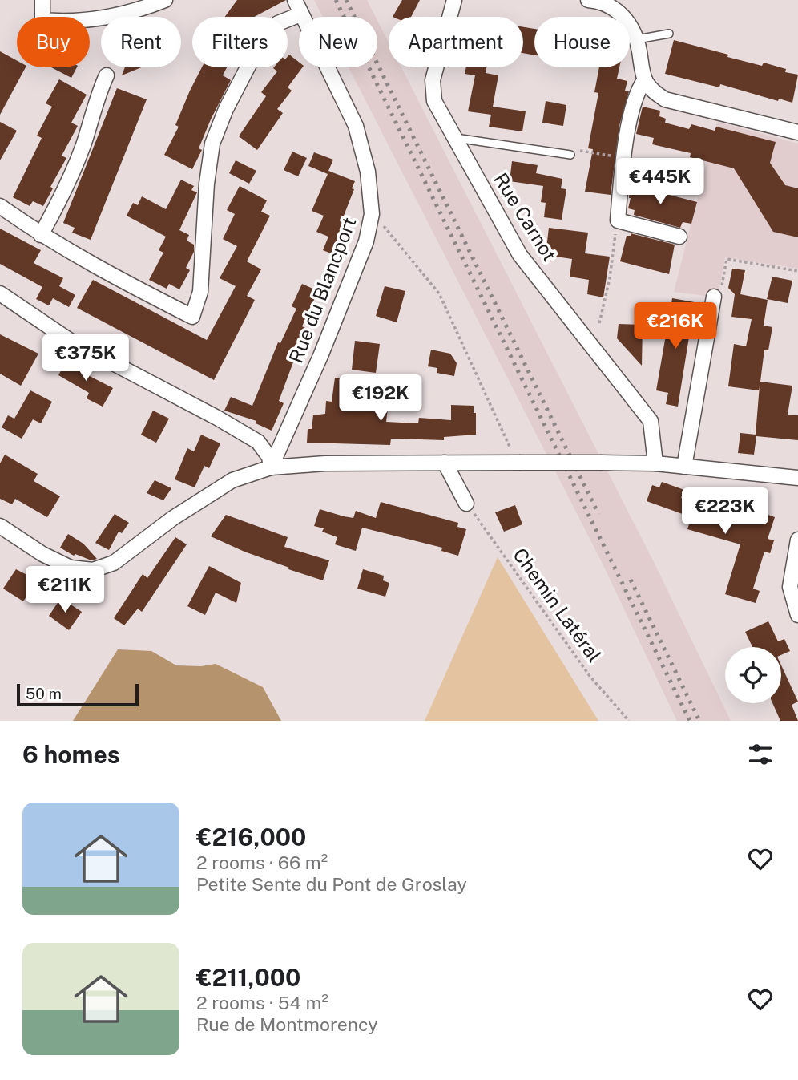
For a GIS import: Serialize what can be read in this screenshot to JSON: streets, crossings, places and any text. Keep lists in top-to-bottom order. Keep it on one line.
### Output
{"streets":{"street":["Rue Carnot","Rue du Blancport"],"path":["Chemin Latéral"]},"scale_bar":"50 m","page":{"chip":["Buy","Rent","Filters","New","Apartment","House"],"price":["€445K","€216K","€375K","€192K","€223K","€211K"],"scale":"50 m","heading":"6 homes","list":[{"name":"€216,000","note":"2 rooms · 66 m² · Petite Sente du Pont de Groslay"},{"name":"€211,000","note":"2 rooms · 54 m² · Rue de Montmorency"}]}}
